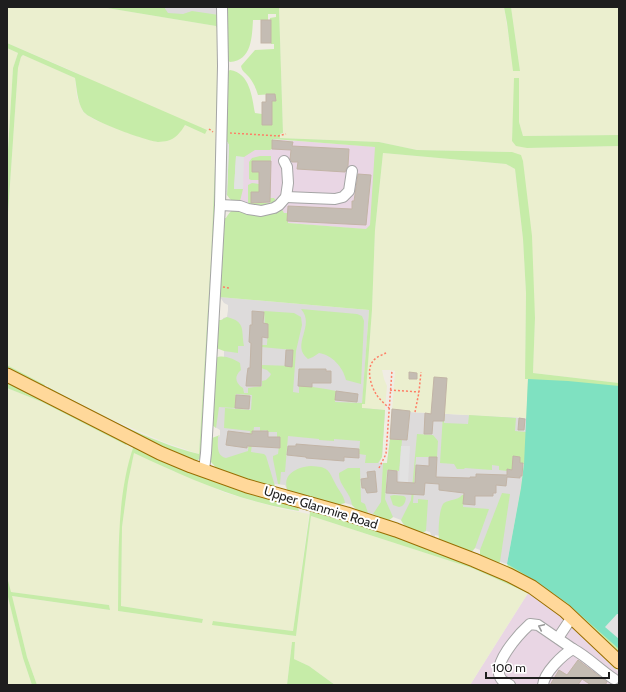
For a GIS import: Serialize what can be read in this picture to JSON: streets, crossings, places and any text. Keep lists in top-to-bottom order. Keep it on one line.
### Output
{"streets":{"main road":["Upper Glanmire Road"]},"scale_bar":"100 m"}
